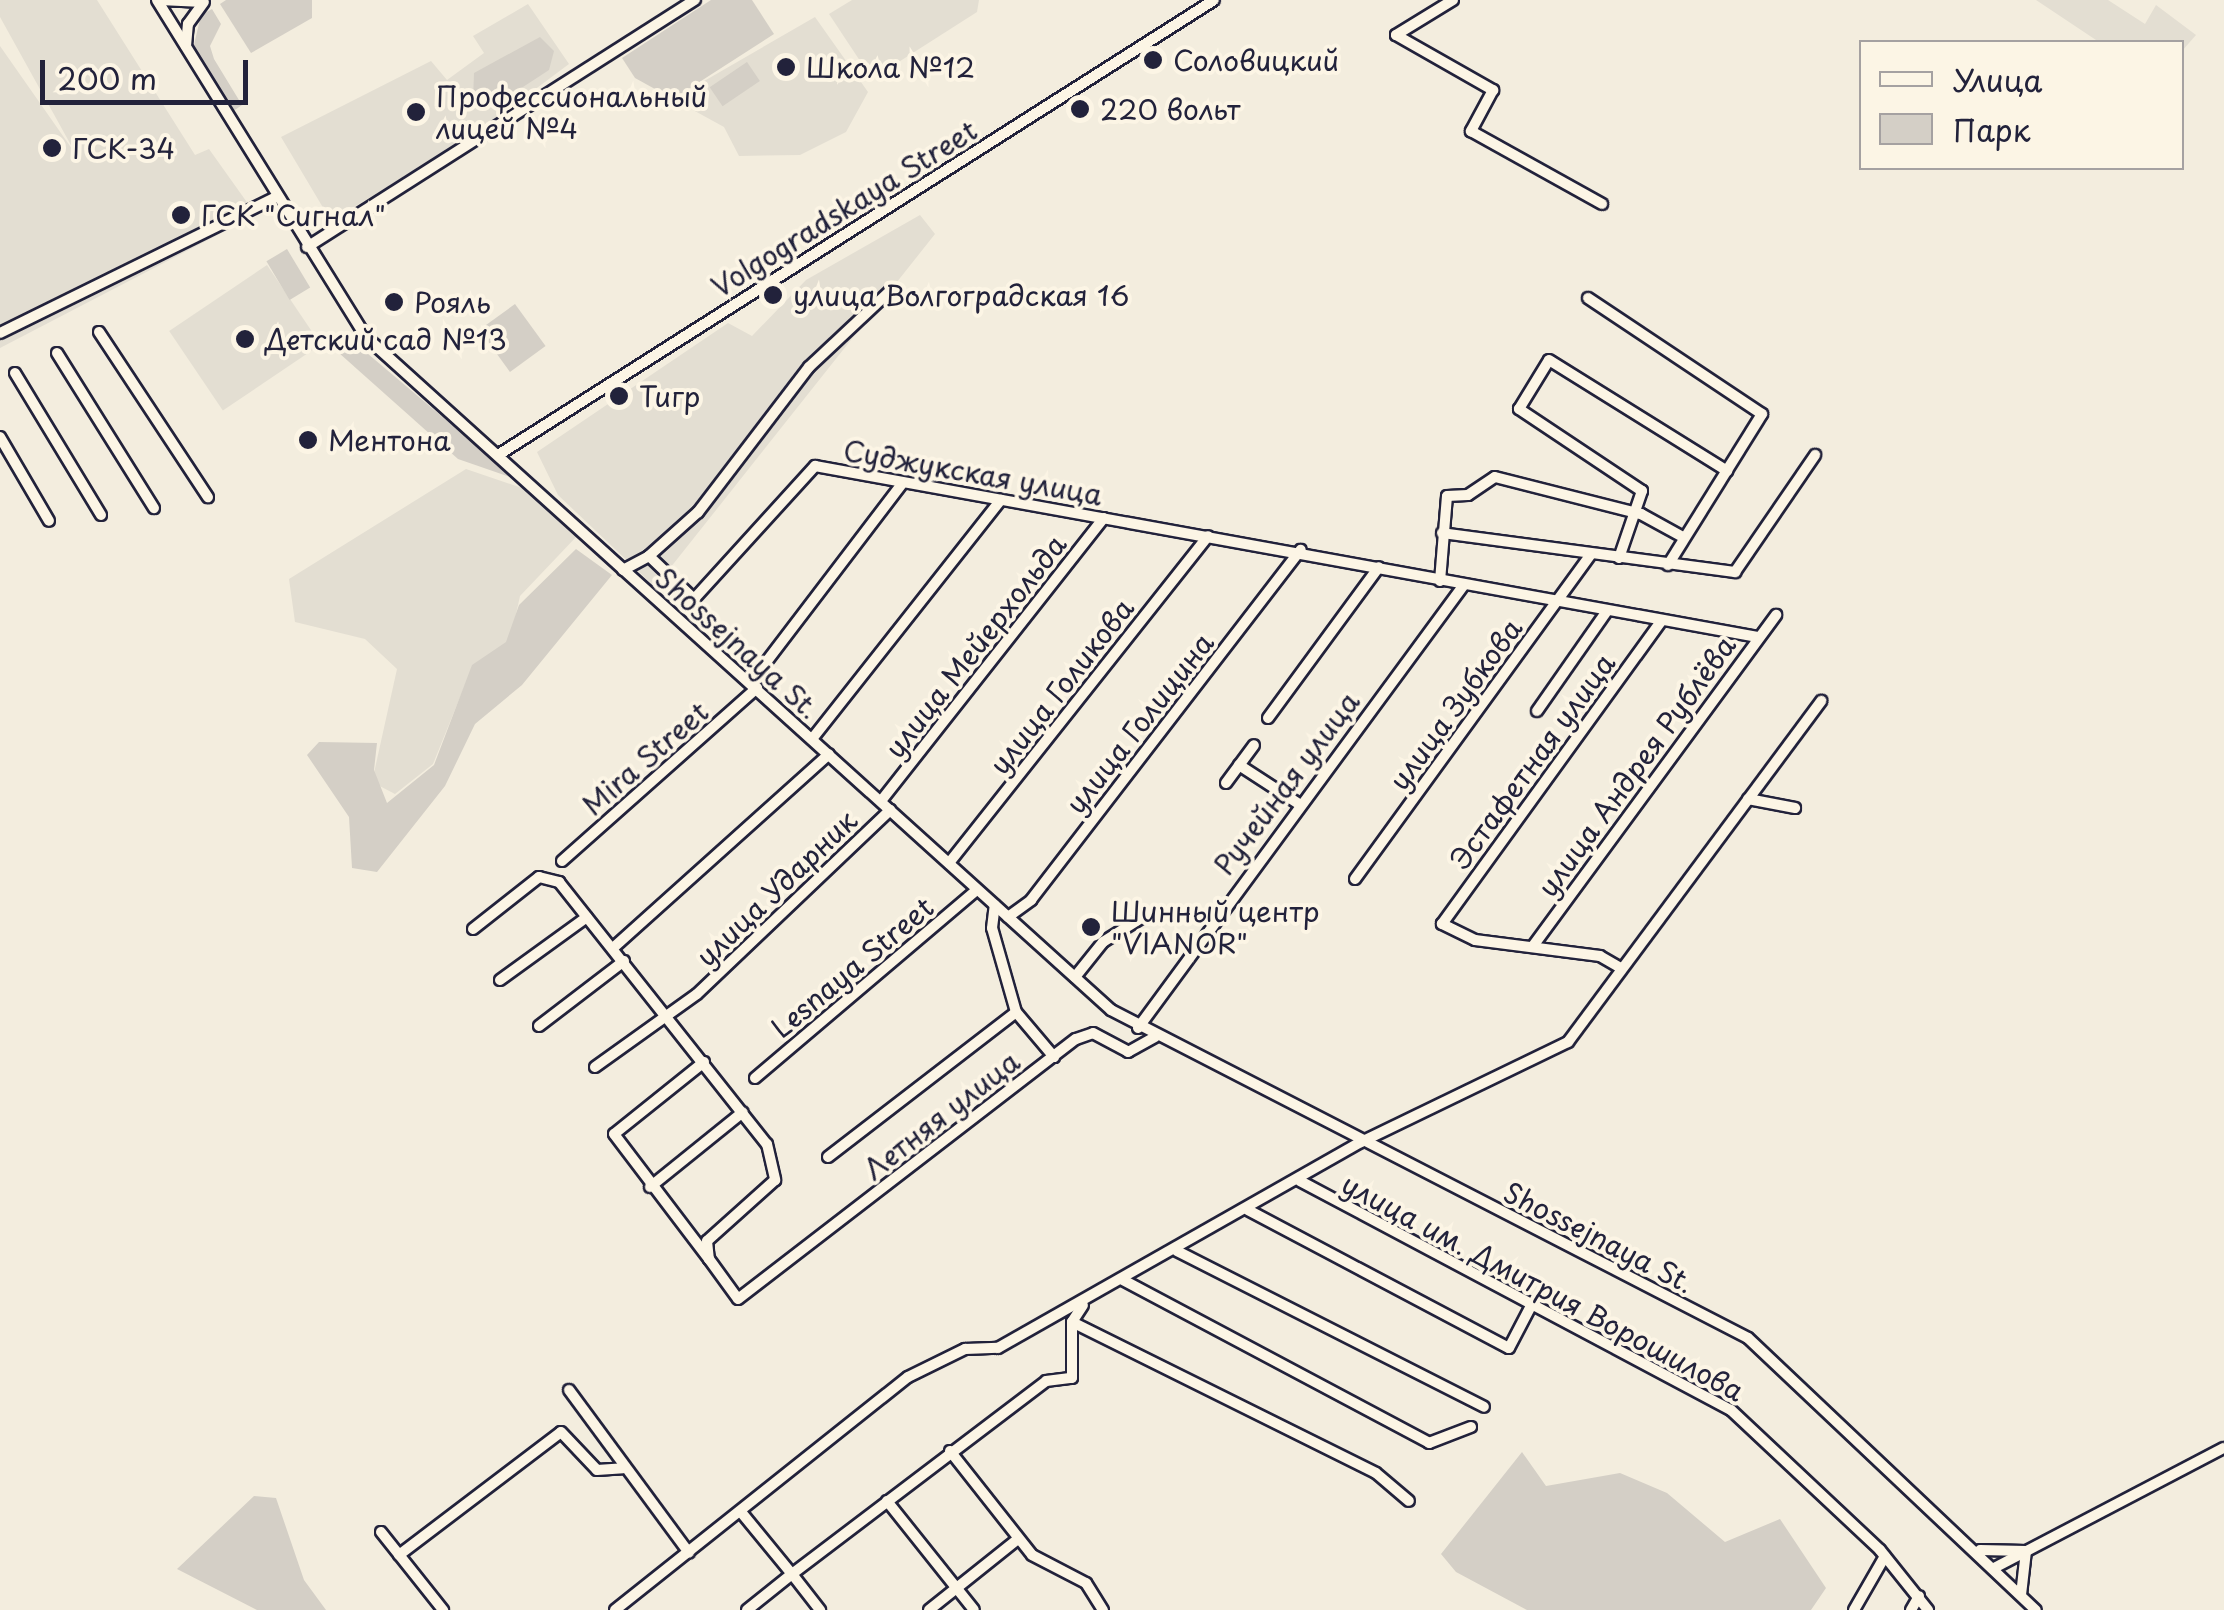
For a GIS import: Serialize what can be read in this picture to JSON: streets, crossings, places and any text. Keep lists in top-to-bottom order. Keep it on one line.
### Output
{"streets":{"street":["Volgogradskaya Street","Суджукская улица","Shossejnaya St.","улица Мейерхольда","улица Голикова","улица Зубкова","улица Голицина","Mira Street","Эстафетная улица","улица Андрея Рублёва","Ручейная улица","улица Ударник","Lesnaya Street","Летняя улица","улица им. Дмитрия Ворошилова"]},"crossings":[["Volgogradskaya Street","Shossejnaya St."],["Суджукская улица","улица Мейерхольда"],["Суджукская улица","улица Голикова"],["Суджукская улица","улица Голицина"],["Суджукская улица","Mira Street"],["Shossejnaya St.","улица Мейерхольда"],["Shossejnaya St.","улица Голикова"],["Shossejnaya St.","Mira Street"],["Shossejnaya St.","Ручейная улица"],["Shossejnaya St.","улица Ударник"],["Shossejnaya St.","Летняя улица"],["улица Мейерхольда","улица Ударник"],["Эстафетная улица","улица Андрея Рублёва"]],"places":["Соловицкий","Школа №12","220 вольт","Профессиональный лицей №4","ГСК-34","ГСК \"Сигнал\"","улица Волгоградская 16","Рояль","Детский сад №13","Тигр","Ментона","Шинный центр \"VIANOR\""],"legend":["Улица","Парк"],"scale_bar":"200 m"}
